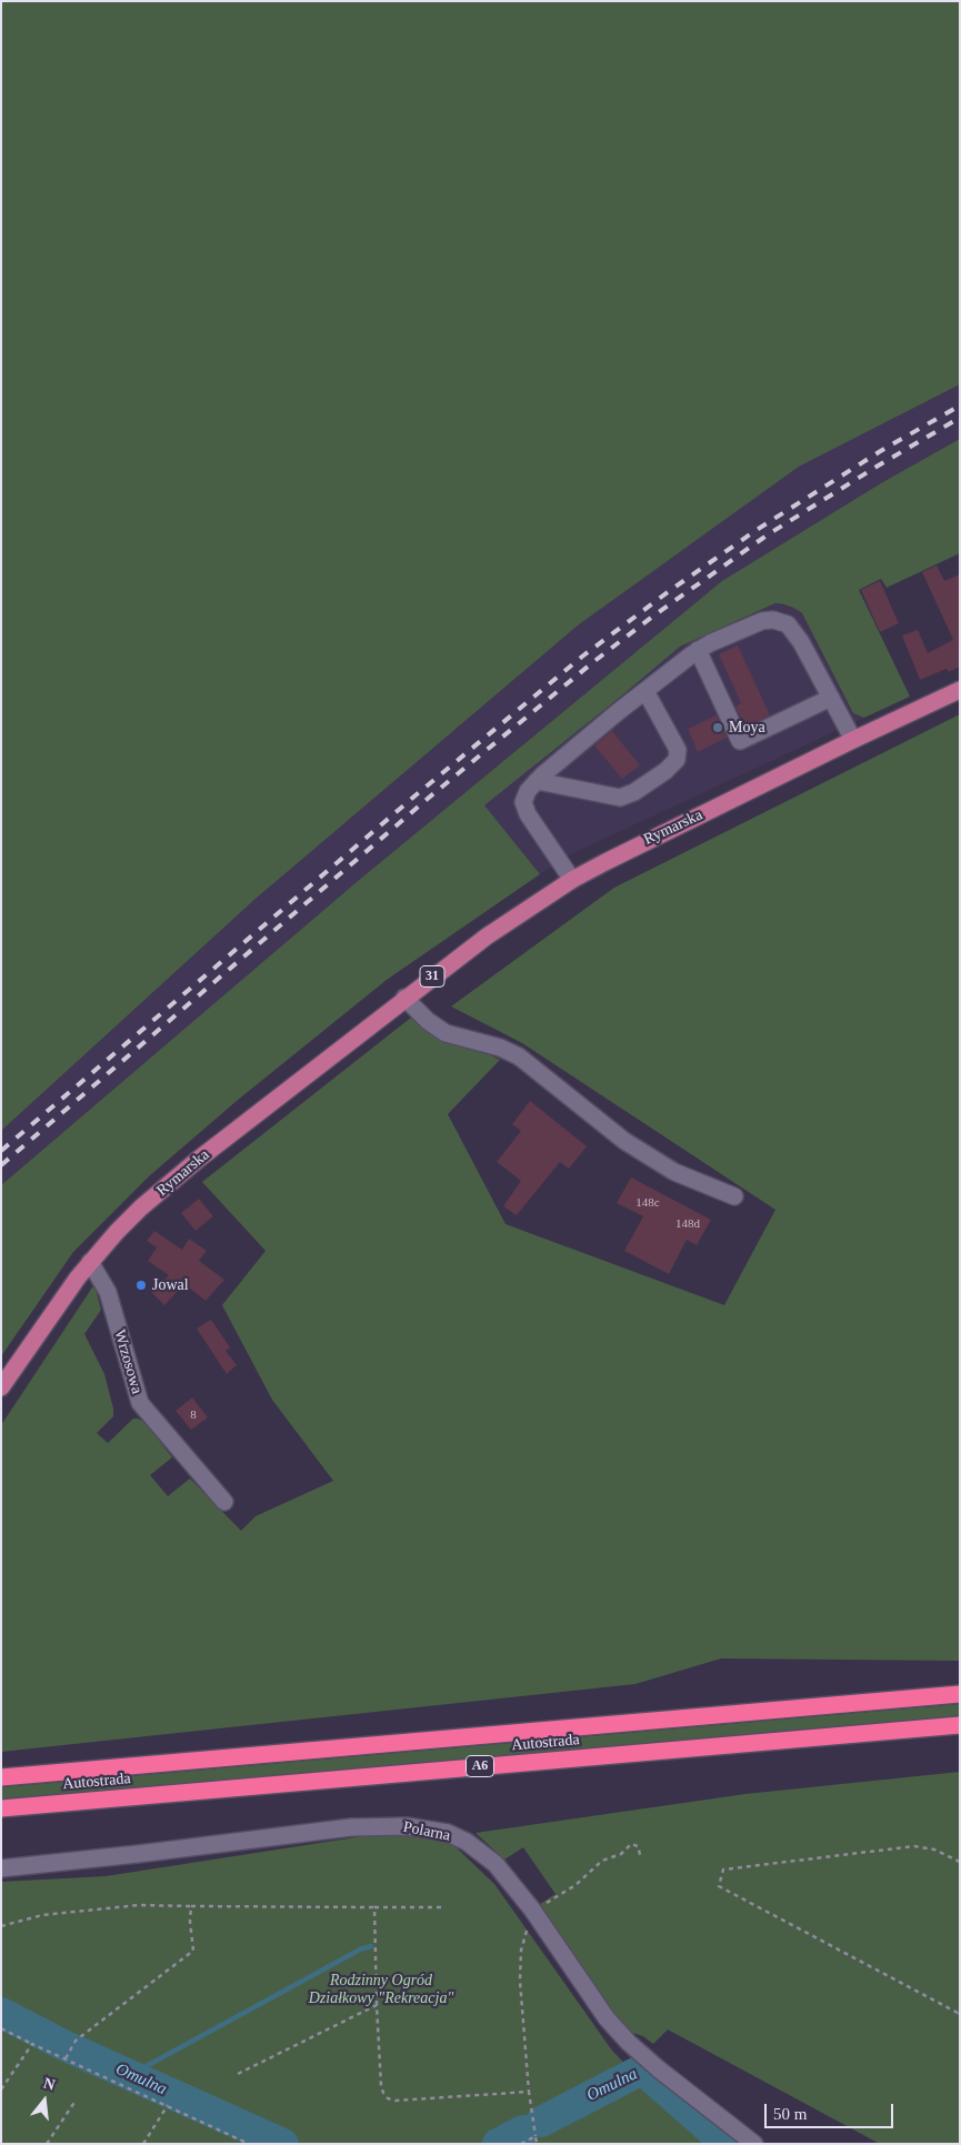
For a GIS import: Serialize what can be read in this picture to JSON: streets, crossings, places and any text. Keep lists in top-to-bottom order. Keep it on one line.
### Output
{"streets":{"highway":["Autostrada","A6"],"main road":["Rymarska","31"],"street":["Wrzosowa","Polarna"]},"crossings":[["Rymarska","Wrzosowa"]],"water":["Omulna"],"parks":["Rodzinny Ogród Działkowy \"Rekreacja\""],"places":["Moya","Jowal"],"house_numbers":["148c","148d","8"],"scale_bar":"50 m","north":"top"}
